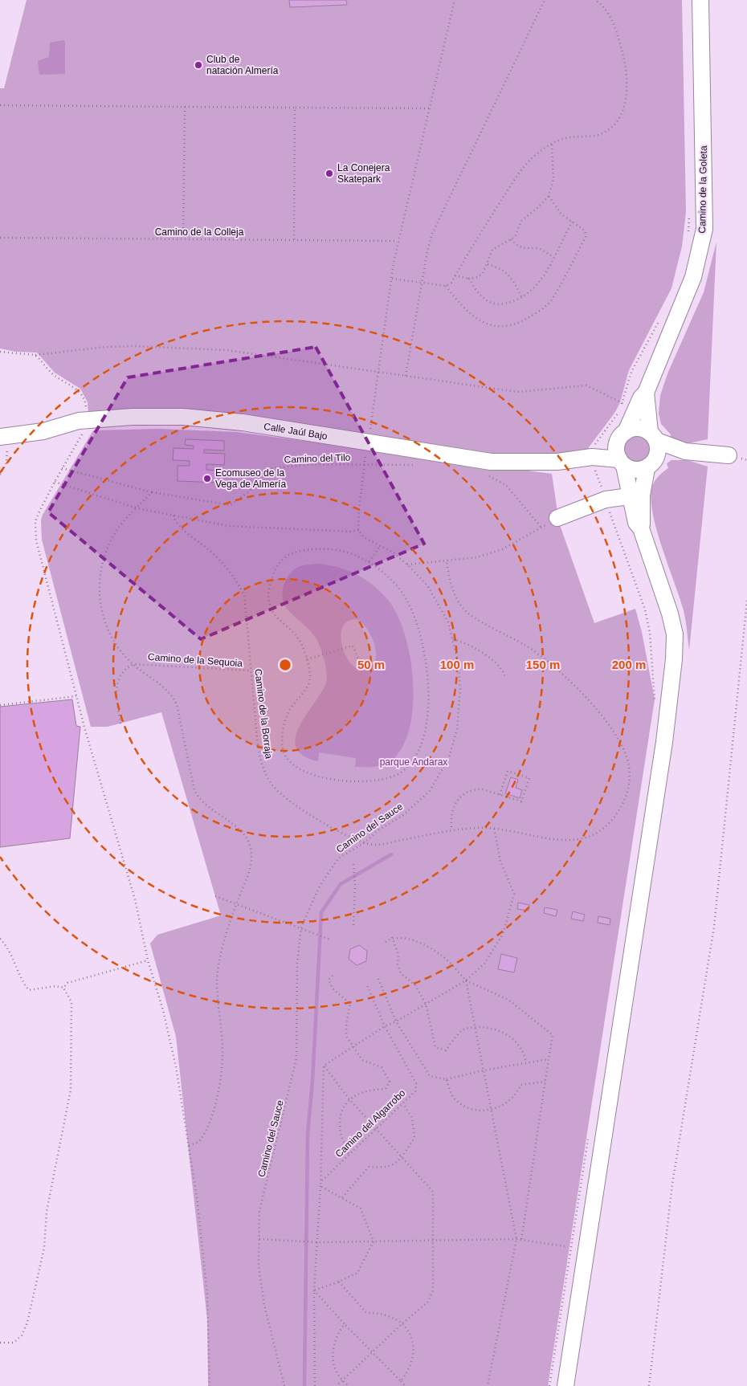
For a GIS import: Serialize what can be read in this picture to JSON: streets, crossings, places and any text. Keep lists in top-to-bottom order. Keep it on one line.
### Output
{"streets":{"street":["Camino de la Goleta","Calle Jaúl Bajo"],"path":["Camino de la Colleja","Camino del Tilo","Camino de la Sequoia","Camino de la Borraja","Camino del Sauce","Camino del Algarrobo"]},"crossings":[["Camino de la Goleta","Calle Jaúl Bajo"],["Camino de la Sequoia","Camino de la Borraja"],["Camino de la Borraja","Camino del Sauce"]],"parks":["parque Andarax"],"places":["Club de natación Almería","La Conejera Skatepark","Ecomuseo de la Vega de Almería"],"rings":["50 m","100 m","150 m","200 m"]}
